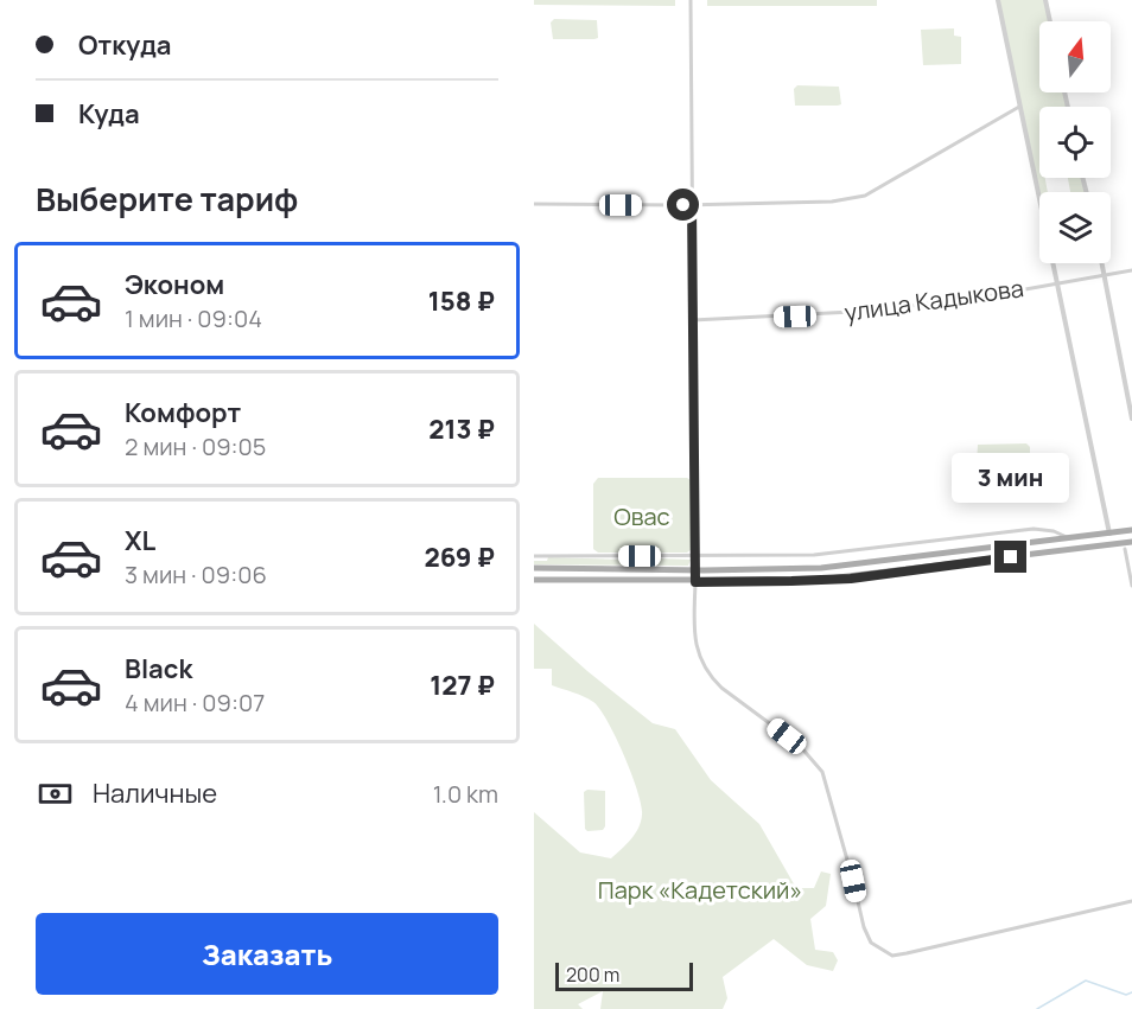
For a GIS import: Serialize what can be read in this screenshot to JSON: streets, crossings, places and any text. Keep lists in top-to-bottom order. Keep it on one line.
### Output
{"streets":{"street":["улица Кадыкова"]},"parks":["Овас","Парк «Кадетский»"],"scale_bar":"200 m","north":"top","page":{"banner":["Откуда","Куда"],"heading":"Выберите тариф","list":[{"name":"Эконом","note":"1 мин · 09:04","value":"158 ₽"},{"name":"Комфорт","note":"2 мин · 09:05","value":"213 ₽"},{"name":"XL","note":"3 мин · 09:06","value":"269 ₽"},{"name":"Black","note":"4 мин · 09:07","value":"127 ₽"}],"bubble":"3 мин","pay":["Наличные","1.0 km"],"buttons":"Заказать","scale":"200 m"}}
